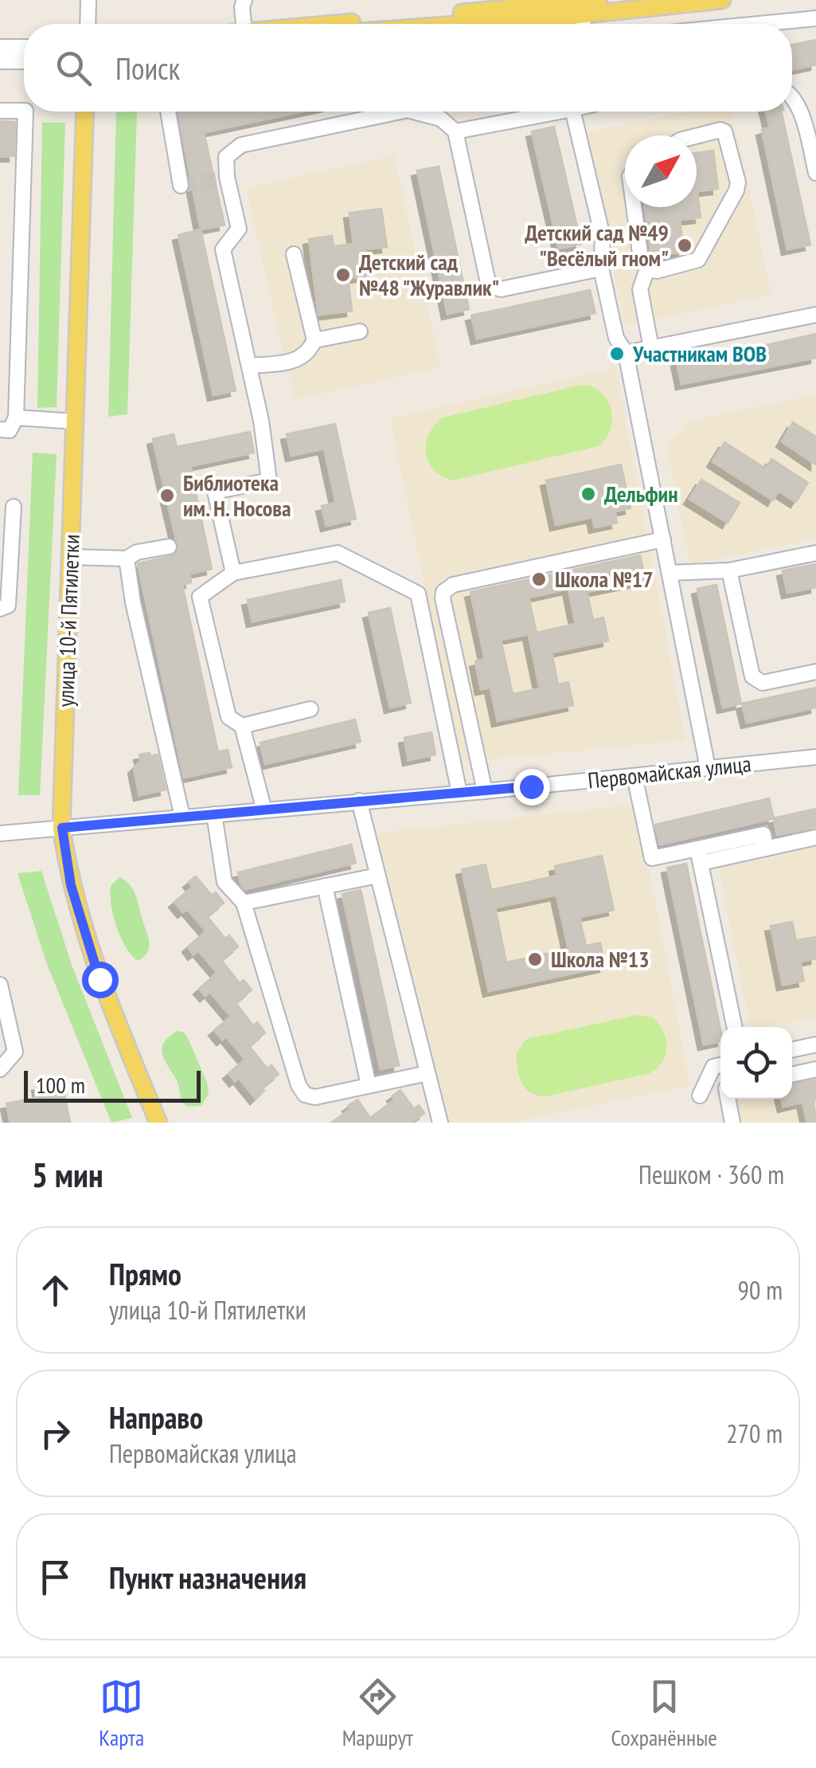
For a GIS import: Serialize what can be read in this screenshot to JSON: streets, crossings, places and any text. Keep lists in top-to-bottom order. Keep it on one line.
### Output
{"streets":{"main road":["улица 10-й Пятилетки"],"street":["Первомайская улица"]},"crossings":[["улица 10-й Пятилетки","Первомайская улица"]],"places":["Детский сад №49 \"Весёлый гном\"","Детский сад №48 \"Журавлик\"","Участникам ВОВ","Дельфин","Библиотека им. Н. Носова","Школа №17","Школа №13"],"scale_bar":"100 m","north":"top right","page":{"search":"Поиск","scale":"100 m","heading":["5 мин","Пешком · 360 m"],"list":[["Прямо","улица 10-й Пятилетки","90 m"],["Направо","Первомайская улица","270 m"],"Пункт назначения"],"nav":["Карта","Маршрут","Сохранённые"]}}
